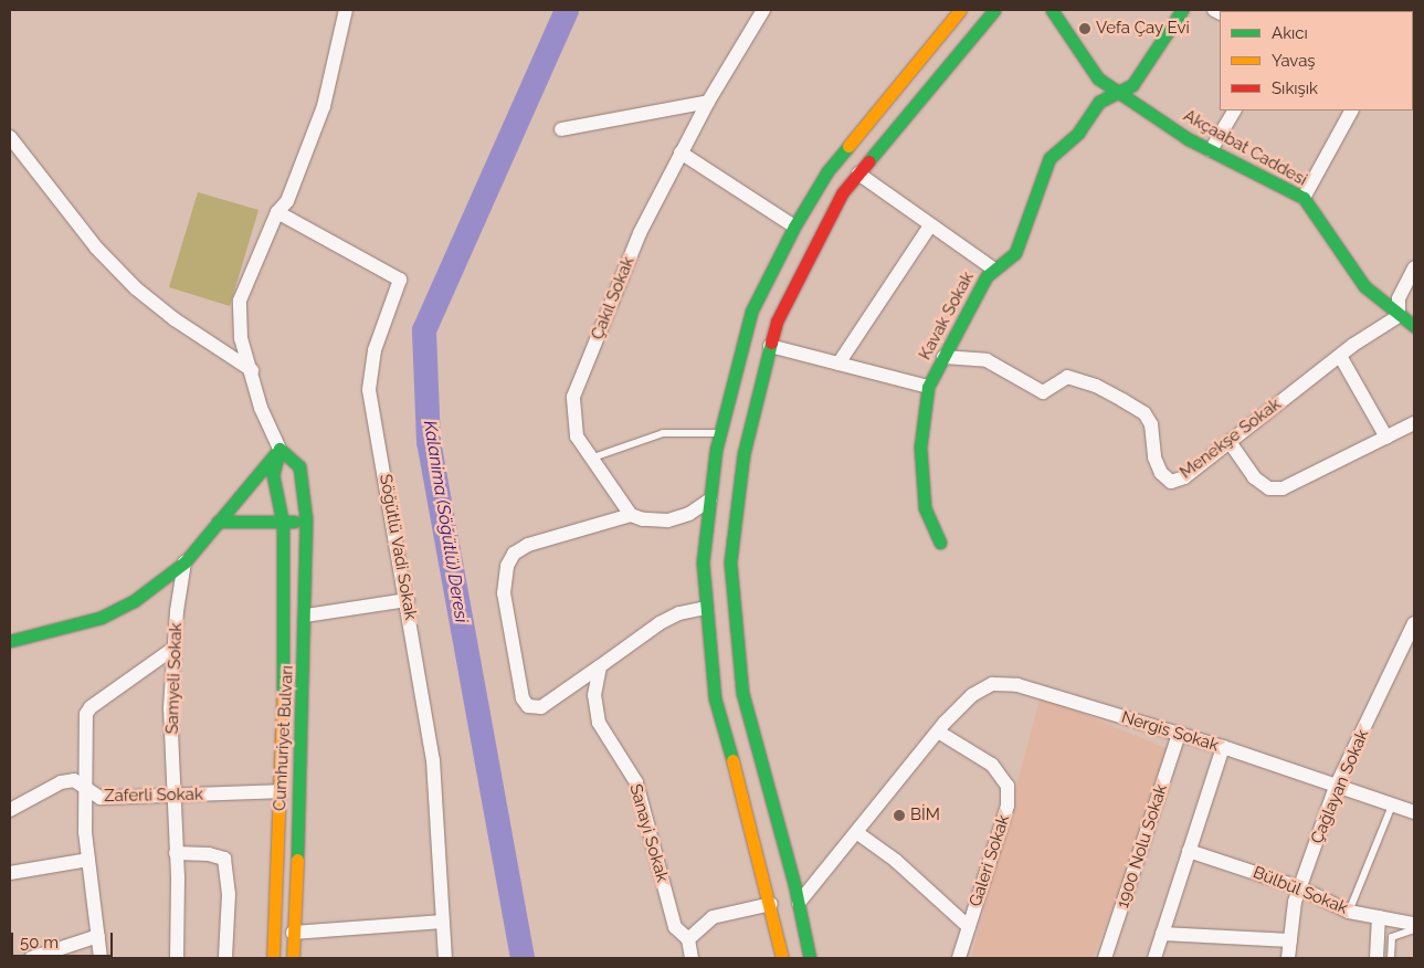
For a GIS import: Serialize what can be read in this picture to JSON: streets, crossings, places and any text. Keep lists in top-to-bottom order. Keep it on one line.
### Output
{"streets":{"street":["Akçaabat Caddesi","Çakıl Sokak","Kavak Sokak","Menekşe Sokak","Söğütlü Vadi Sokak","Samyeli Sokak","Nergis Sokak","Cumhuriyet Bulvarı","Çağlayan Sokak","Zaferli Sokak","Sanayi Sokak","1900 Nolu Sokak","Galeri Sokak","Bülbül Sokak"]},"crossings":[["Akçaabat Caddesi","Kavak Sokak"],["Akçaabat Caddesi","Menekşe Sokak"],["Kavak Sokak","Menekşe Sokak"],["Samyeli Sokak","Zaferli Sokak"],["Nergis Sokak","Çağlayan Sokak"],["Nergis Sokak","1900 Nolu Sokak"],["Nergis Sokak","Galeri Sokak"],["Cumhuriyet Bulvarı","Zaferli Sokak"],["Çağlayan Sokak","Bülbül Sokak"]],"water":["Kalanima (Söğütlü) Deresi"],"places":["Vefa Çay Evi","BİM"],"legend":["Akıcı","Yavaş","Sıkışık"],"scale_bar":"50 m"}
